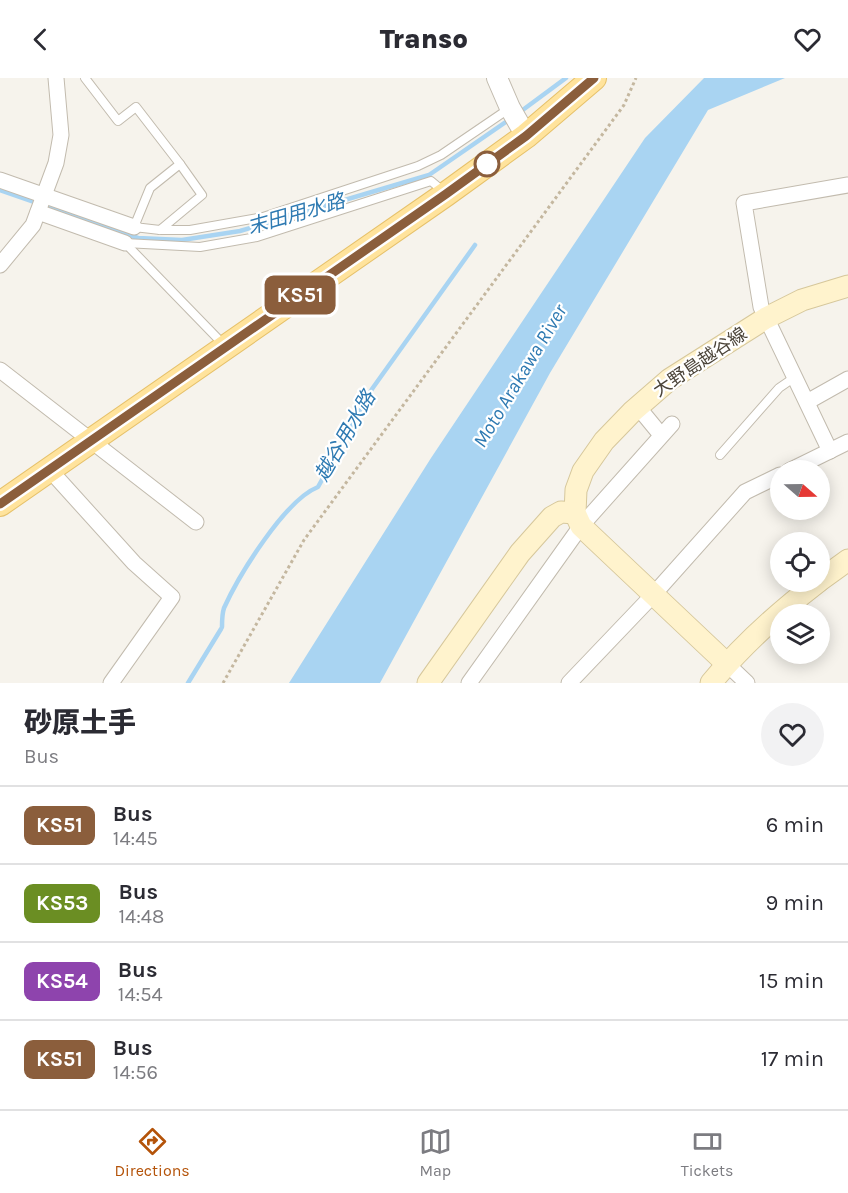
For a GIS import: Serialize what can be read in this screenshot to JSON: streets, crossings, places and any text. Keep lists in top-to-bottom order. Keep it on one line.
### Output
{"streets":{"main road":["大野島越谷線"]},"water":["末田用水路","Moto Arakawa River","越谷用水路"],"lines":["bus line KS51"],"north":"right","page":{"header":"Transo","on_map":"KS51","heading":["砂原土手","Bus"],"list":[{"mark":"KS51","name":"Bus","note":"14:45","value":"6 min"},{"mark":"KS53","name":"Bus","note":"14:48","value":"9 min"},{"mark":"KS54","name":"Bus","note":"14:54","value":"15 min"},{"mark":"KS51","name":"Bus","note":"14:56","value":"17 min"}],"tabs":["Directions","Map","Tickets"]}}
